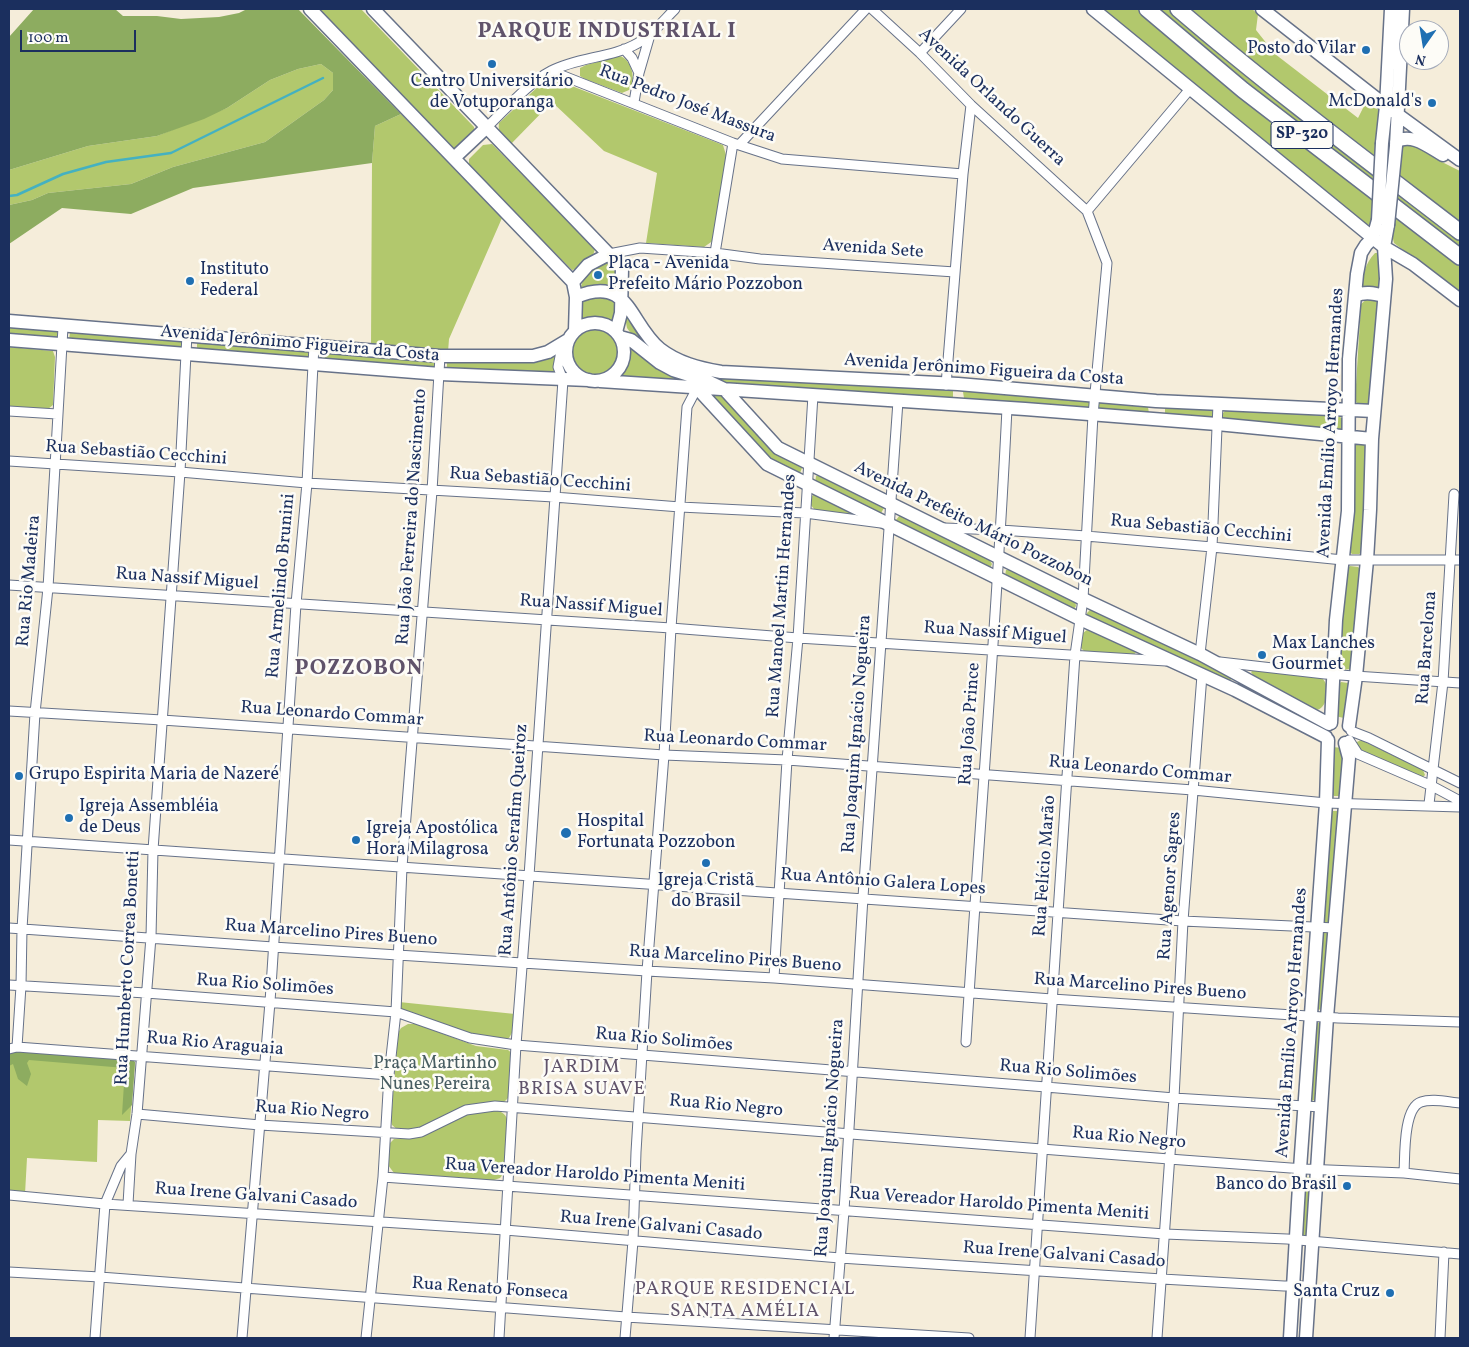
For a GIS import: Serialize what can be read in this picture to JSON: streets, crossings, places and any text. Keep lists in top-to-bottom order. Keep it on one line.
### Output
{"streets":{"highway":["SP-320"],"main road":["Avenida Jerônimo Figueira da Costa","Avenida Emílio Arroyo Hernandes","Avenida Prefeito Mário Pozzobon"],"street":["Avenida Orlando Guerra","Rua Pedro José Massura","Avenida Sete","Rua Sebastião Cecchini","Rua João Ferreira do Nascimento","Rua Nassif Miguel","Rua Rio Madeira","Rua Armelindo Brunini","Rua Manoel Martin Hernandes","Rua Barcelona","Rua Leonardo Commar","Rua João Prince","Rua Joaquim Ignácio Nogueira","Rua Antônio Serafim Queiroz","Rua Felício Marão","Rua Antônio Galera Lopes","Rua Agenor Sagres","Rua Marcelino Pires Bueno","Rua Humberto Correa Bonetti","Rua Rio Solimões","Rua Rio Araguaia","Rua Rio Negro","Rua Vereador Haroldo Pimenta Meniti","Rua Irene Galvani Casado","Rua Renato Fonseca"]},"crossings":[["Avenida Orlando Guerra","Rua Felício Marão"],["Avenida Jerônimo Figueira da Costa","Avenida Emílio Arroyo Hernandes"],["Avenida Jerônimo Figueira da Costa","Rua João Ferreira do Nascimento"],["Avenida Jerônimo Figueira da Costa","Avenida Prefeito Mário Pozzobon"],["Avenida Jerônimo Figueira da Costa","Rua Rio Madeira"],["Avenida Jerônimo Figueira da Costa","Rua Armelindo Brunini"],["Avenida Jerônimo Figueira da Costa","Rua Manoel Martin Hernandes"],["Avenida Jerônimo Figueira da Costa","Rua João Prince"],["Avenida Jerônimo Figueira da Costa","Rua Joaquim Ignácio Nogueira"],["Avenida Jerônimo Figueira da Costa","Rua Antônio Serafim Queiroz"],["Avenida Jerônimo Figueira da Costa","Rua Felício Marão"],["Avenida Jerônimo Figueira da Costa","Rua Humberto Correa Bonetti"],["Avenida Emílio Arroyo Hernandes","Rua Sebastião Cecchini"],["Avenida Emílio Arroyo Hernandes","Avenida Prefeito Mário Pozzobon"],["Avenida Emílio Arroyo Hernandes","Rua Leonardo Commar"],["Avenida Emílio Arroyo Hernandes","Rua Antônio Galera Lopes"],["Avenida Emílio Arroyo Hernandes","Rua Marcelino Pires Bueno"],["Avenida Emílio Arroyo Hernandes","Rua Rio Solimões"],["Avenida Emílio Arroyo Hernandes","Rua Rio Negro"],["Avenida Emílio Arroyo Hernandes","Rua Vereador Haroldo Pimenta Meniti"],["Avenida Emílio Arroyo Hernandes","Rua Irene Galvani Casado"],["Rua Sebastião Cecchini","Rua João Ferreira do Nascimento"],["Rua Sebastião Cecchini","Avenida Prefeito Mário Pozzobon"],["Rua Sebastião Cecchini","Rua Rio Madeira"],["Rua Sebastião Cecchini","Rua Armelindo Brunini"],["Rua Sebastião Cecchini","Rua Manoel Martin Hernandes"],["Rua Sebastião Cecchini","Rua Barcelona"],["Rua Sebastião Cecchini","Rua João Prince"],["Rua Sebastião Cecchini","Rua Joaquim Ignácio Nogueira"],["Rua Sebastião Cecchini","Rua Antônio Serafim Queiroz"],["Rua Sebastião Cecchini","Rua Felício Marão"],["Rua Sebastião Cecchini","Rua Humberto Correa Bonetti"],["Rua João Ferreira do Nascimento","Rua Nassif Miguel"],["Rua João Ferreira do Nascimento","Rua Leonardo Commar"],["Rua João Ferreira do Nascimento","Rua Antônio Galera Lopes"],["Rua João Ferreira do Nascimento","Rua Marcelino Pires Bueno"],["Rua João Ferreira do Nascimento","Rua Rio Solimões"],["Rua João Ferreira do Nascimento","Rua Rio Araguaia"],["Rua João Ferreira do Nascimento","Rua Rio Negro"],["Rua João Ferreira do Nascimento","Rua Vereador Haroldo Pimenta Meniti"],["Rua João Ferreira do Nascimento","Rua Irene Galvani Casado"],["Rua João Ferreira do Nascimento","Rua Renato Fonseca"],["Avenida Prefeito Mário Pozzobon","Rua Nassif Miguel"],["Avenida Prefeito Mário Pozzobon","Rua Manoel Martin Hernandes"],["Avenida Prefeito Mário Pozzobon","Rua João Prince"],["Avenida Prefeito Mário Pozzobon","Rua Joaquim Ignácio Nogueira"],["Avenida Prefeito Mário Pozzobon","Rua Antônio Serafim Queiroz"],["Avenida Prefeito Mário Pozzobon","Rua Felício Marão"],["Avenida Prefeito Mário Pozzobon","Rua Agenor Sagres"],["Rua Nassif Miguel","Rua Rio Madeira"],["Rua Nassif Miguel","Rua Armelindo Brunini"],["Rua Nassif Miguel","Rua Manoel Martin Hernandes"],["Rua Nassif Miguel","Rua João Prince"],["Rua Nassif Miguel","Rua Joaquim Ignácio Nogueira"],["Rua Nassif Miguel","Rua Antônio Serafim Queiroz"],["Rua Nassif Miguel","Rua Felício Marão"],["Rua Nassif Miguel","Rua Humberto Correa Bonetti"],["Rua Rio Madeira","Rua Leonardo Commar"],["Rua Rio Madeira","Rua Antônio Galera Lopes"],["Rua Rio Madeira","Rua Marcelino Pires Bueno"],["Rua Rio Madeira","Rua Rio Solimões"],["Rua Rio Madeira","Rua Rio Araguaia"],["Rua Armelindo Brunini","Rua Leonardo Commar"],["Rua Armelindo Brunini","Rua Antônio Galera Lopes"],["Rua Armelindo Brunini","Rua Marcelino Pires Bueno"],["Rua Armelindo Brunini","Rua Rio Solimões"],["Rua Armelindo Brunini","Rua Rio Araguaia"],["Rua Armelindo Brunini","Rua Rio Negro"],["Rua Armelindo Brunini","Rua Irene Galvani Casado"],["Rua Armelindo Brunini","Rua Renato Fonseca"],["Rua Manoel Martin Hernandes","Rua Leonardo Commar"],["Rua Manoel Martin Hernandes","Rua Antônio Galera Lopes"],["Rua Manoel Martin Hernandes","Rua Marcelino Pires Bueno"],["Rua Barcelona","Rua Leonardo Commar"],["Rua Leonardo Commar","Rua João Prince"],["Rua Leonardo Commar","Rua Joaquim Ignácio Nogueira"],["Rua Leonardo Commar","Rua Antônio Serafim Queiroz"],["Rua Leonardo Commar","Rua Felício Marão"],["Rua Leonardo Commar","Rua Agenor Sagres"],["Rua Leonardo Commar","Rua Humberto Correa Bonetti"],["Rua João Prince","Rua Antônio Galera Lopes"],["Rua João Prince","Rua Marcelino Pires Bueno"],["Rua Joaquim Ignácio Nogueira","Rua Antônio Galera Lopes"],["Rua Joaquim Ignácio Nogueira","Rua Marcelino Pires Bueno"],["Rua Joaquim Ignácio Nogueira","Rua Rio Solimões"],["Rua Joaquim Ignácio Nogueira","Rua Rio Negro"],["Rua Joaquim Ignácio Nogueira","Rua Vereador Haroldo Pimenta Meniti"],["Rua Joaquim Ignácio Nogueira","Rua Irene Galvani Casado"],["Rua Joaquim Ignácio Nogueira","Rua Renato Fonseca"],["Rua Antônio Serafim Queiroz","Rua Antônio Galera Lopes"],["Rua Antônio Serafim Queiroz","Rua Marcelino Pires Bueno"],["Rua Antônio Serafim Queiroz","Rua Rio Solimões"],["Rua Antônio Serafim Queiroz","Rua Rio Negro"],["Rua Antônio Serafim Queiroz","Rua Vereador Haroldo Pimenta Meniti"],["Rua Antônio Serafim Queiroz","Rua Irene Galvani Casado"],["Rua Antônio Serafim Queiroz","Rua Renato Fonseca"],["Rua Felício Marão","Rua Antônio Galera Lopes"],["Rua Felício Marão","Rua Marcelino Pires Bueno"],["Rua Felício Marão","Rua Rio Solimões"],["Rua Felício Marão","Rua Rio Negro"],["Rua Felício Marão","Rua Vereador Haroldo Pimenta Meniti"],["Rua Felício Marão","Rua Irene Galvani Casado"],["Rua Antônio Galera Lopes","Rua Agenor Sagres"],["Rua Antônio Galera Lopes","Rua Humberto Correa Bonetti"],["Rua Agenor Sagres","Rua Marcelino Pires Bueno"],["Rua Agenor Sagres","Rua Rio Solimões"],["Rua Agenor Sagres","Rua Rio Negro"],["Rua Agenor Sagres","Rua Vereador Haroldo Pimenta Meniti"],["Rua Agenor Sagres","Rua Irene Galvani Casado"],["Rua Marcelino Pires Bueno","Rua Humberto Correa Bonetti"],["Rua Humberto Correa Bonetti","Rua Rio Solimões"],["Rua Humberto Correa Bonetti","Rua Rio Araguaia"],["Rua Humberto Correa Bonetti","Rua Rio Negro"],["Rua Humberto Correa Bonetti","Rua Irene Galvani Casado"],["Rua Humberto Correa Bonetti","Rua Renato Fonseca"]],"districts":["PARQUE INDUSTRIAL I","POZZOBON","JARDIM BRISA SUAVE","PARQUE RESIDENCIAL SANTA AMÉLIA"],"parks":["Praça Martinho Nunes Pereira"],"places":["Posto do Vilar","Centro Universitário de Votuporanga","McDonald's","Placa - Avenida Prefeito Mário Pozzobon","Instituto Federal","Max Lanches Gourmet","Grupo Espirita Maria de Nazeré","Igreja Assembléia de Deus","Hospital Fortunata Pozzobon","Igreja Apostólica Hora Milagrosa","Igreja Cristã do Brasil","Banco do Brasil","Santa Cruz"],"scale_bar":"100 m","north":"bottom"}
